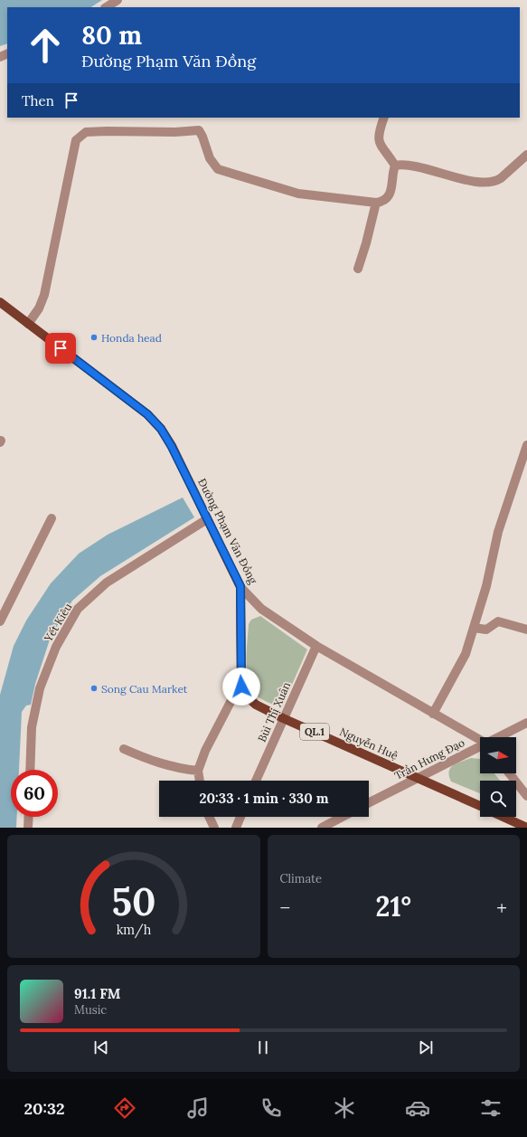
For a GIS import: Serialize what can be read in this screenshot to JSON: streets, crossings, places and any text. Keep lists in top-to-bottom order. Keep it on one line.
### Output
{"streets":{"main road":["Đường Phạm Văn Đồng","QL.1","Nguyễn Huệ"],"street":["Yết Kiêu","Bùi Thị Xuân","Trần Hưng Đạo"]},"crossings":[["Đường Phạm Văn Đồng","Yết Kiêu"],["Đường Phạm Văn Đồng","Bùi Thị Xuân"],["Bùi Thị Xuân","Nguyễn Huệ"],["Nguyễn Huệ","Trần Hưng Đạo"]],"places":["Honda head","Song Cau Market"],"north":"right","page":{"turn":["80 m","Đường Phạm Văn Đồng"],"then":"Then","limit":"60","trip":"20:33 · 1 min · 330 m","tile":"Climate","heat":["−","21°","+"],"song":["91.1 FM","Music"],"tabs":"20:32","gauge":["50","km/h"]}}
